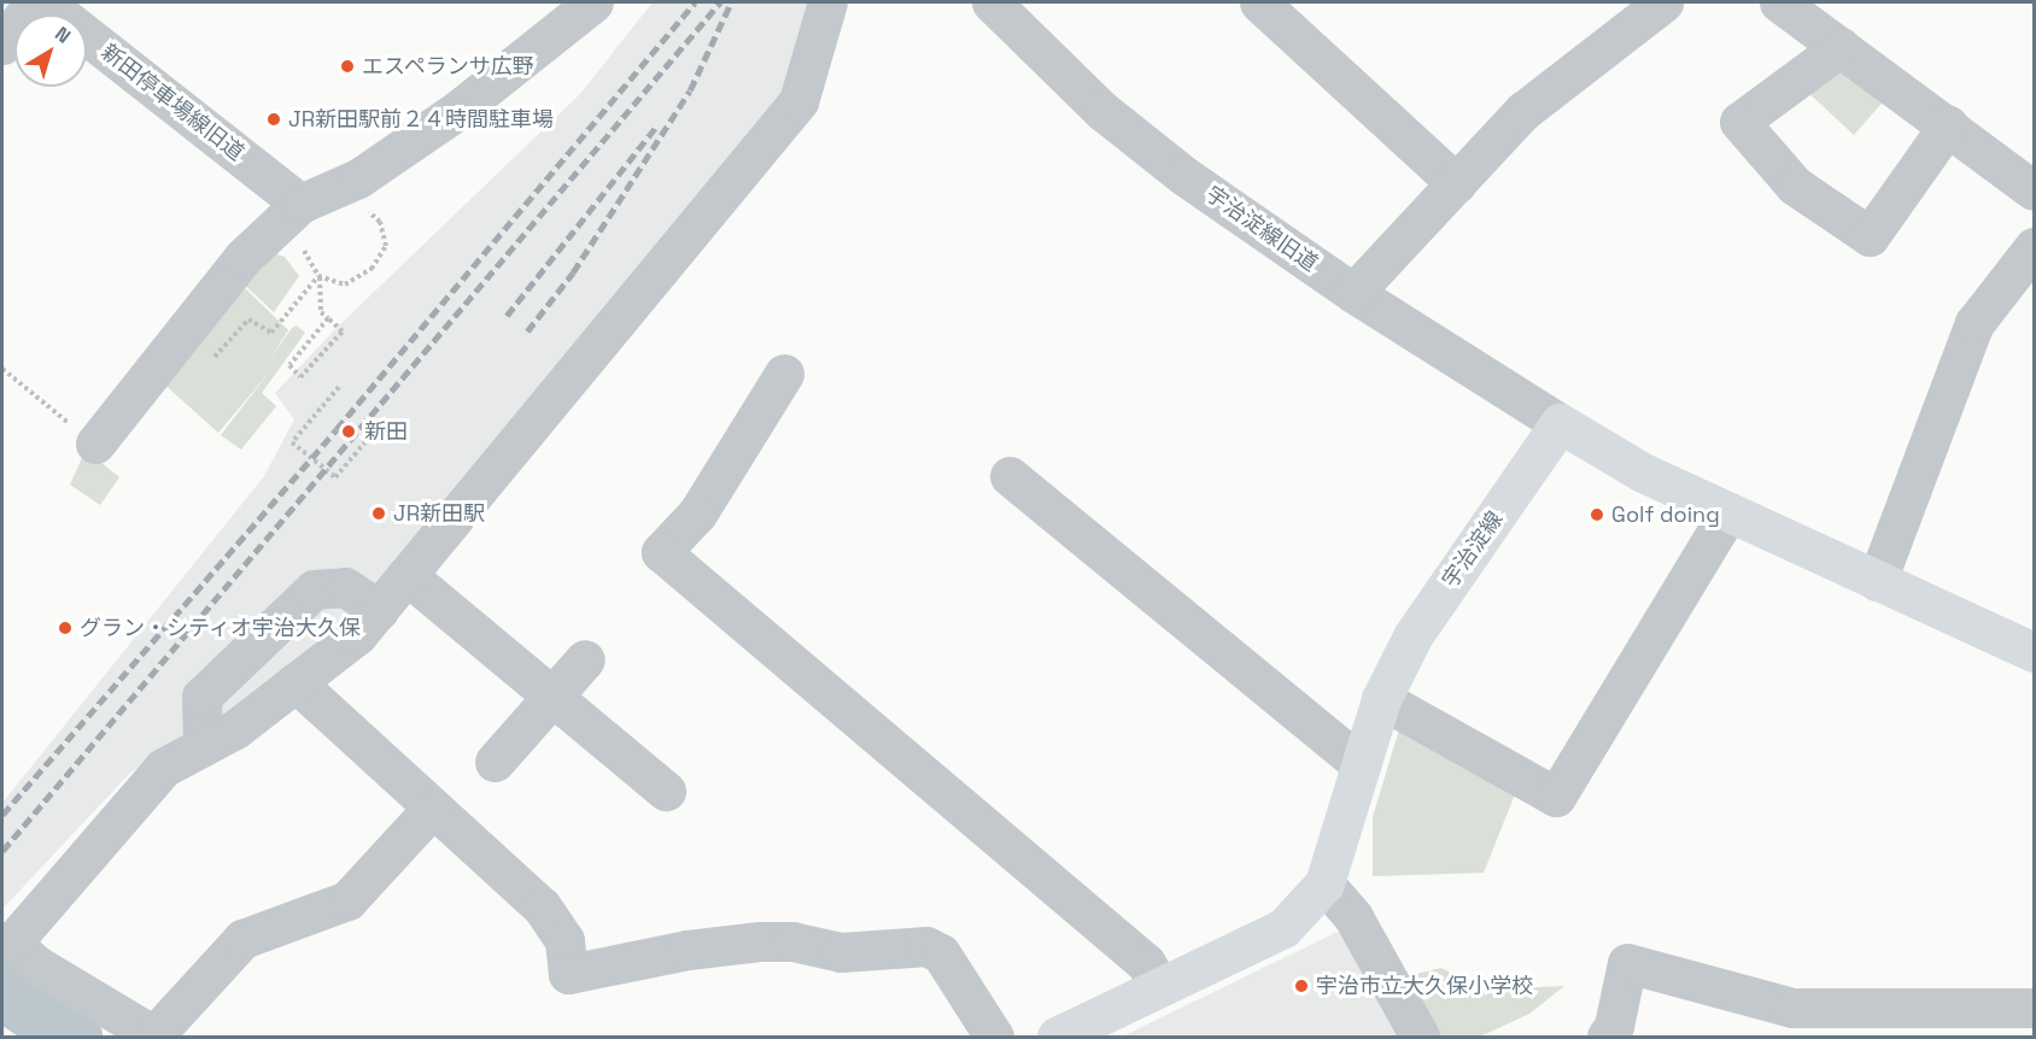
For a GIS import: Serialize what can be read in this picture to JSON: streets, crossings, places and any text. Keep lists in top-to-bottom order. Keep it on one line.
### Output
{"streets":{"main road":["宇治淀線"],"street":["新田停車場線旧道","宇治淀線旧道"]},"crossings":[["宇治淀線旧道","宇治淀線"]],"places":["エスペランサ広野","JR新田駅前２４時間駐車場","新田","JR新田駅","Golf doing","グラン・シティオ宇治大久保","宇治市立大久保小学校"],"north":"top right"}
